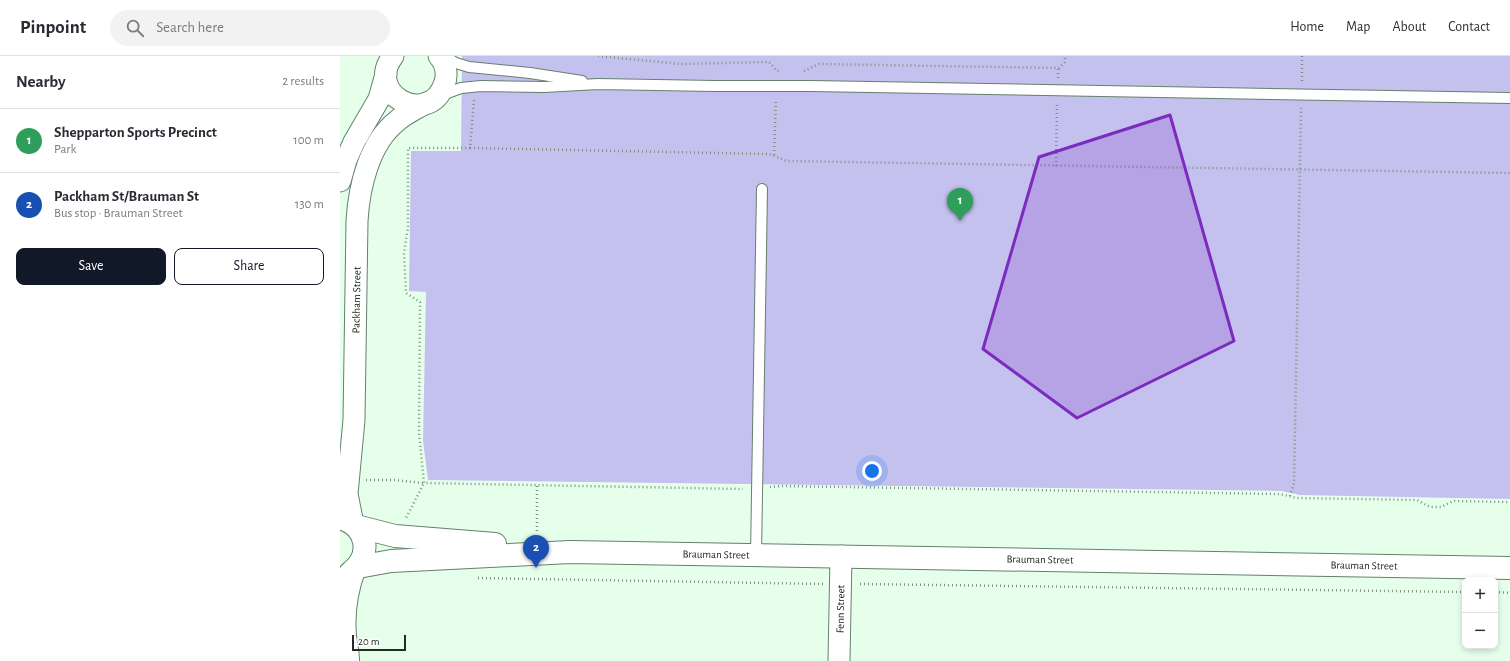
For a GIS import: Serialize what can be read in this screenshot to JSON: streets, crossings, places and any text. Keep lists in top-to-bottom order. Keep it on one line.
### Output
{"streets":{"street":["Packham Street","Brauman Street","Fenn Street"]},"crossings":[["Packham Street","Brauman Street"],["Brauman Street","Fenn Street"]],"scale_bar":"20 m","page":{"header":"Pinpoint","search":"Search here","nav":["Home","Map","About","Contact"],"heading":["Nearby","2 results"],"list":[{"mark":"1","name":"Shepparton Sports Precinct","note":"Park","value":"100 m"},{"mark":"2","name":"Packham St/Brauman St","note":"Bus stop · Brauman Street","value":"130 m"}],"pins":["1","2"],"buttons":["Save","Share"],"map_buttons":["+","−"],"scale":"20 m"}}
